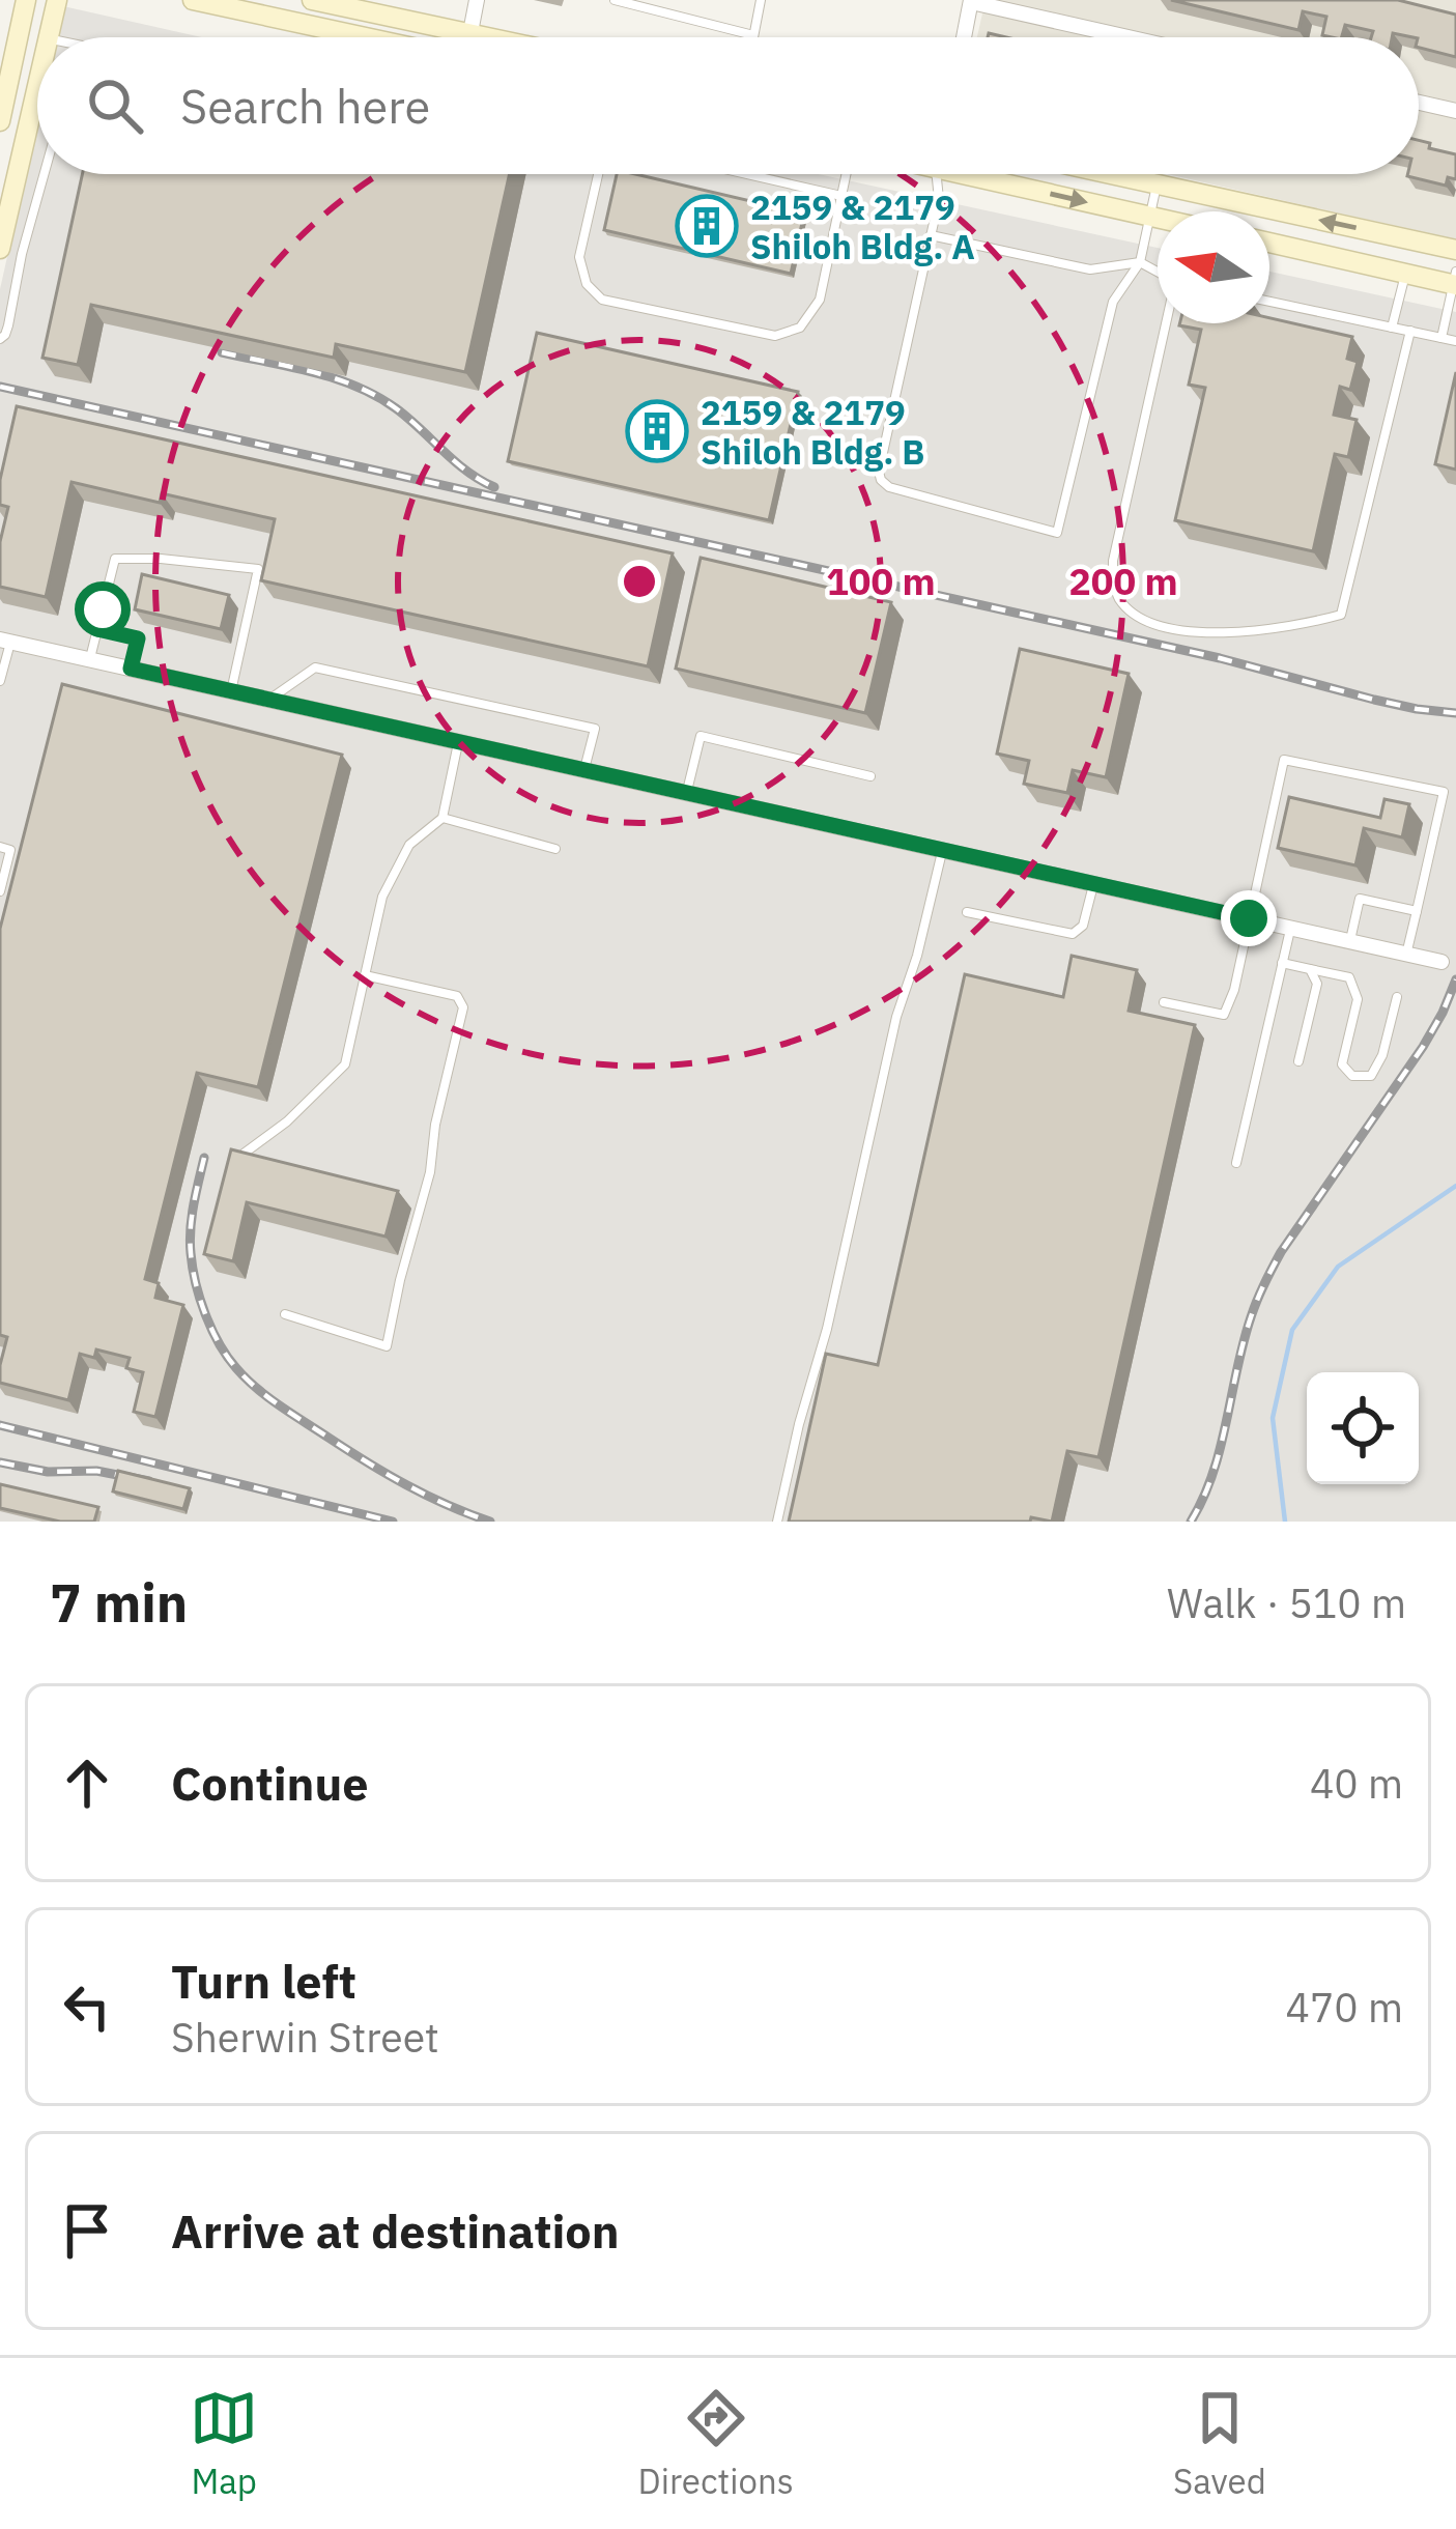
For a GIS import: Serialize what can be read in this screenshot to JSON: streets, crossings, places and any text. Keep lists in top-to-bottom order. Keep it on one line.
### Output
{"places":{"building":["2159 & 2179 Shiloh Bldg. A","2159 & 2179 Shiloh Bldg. B"]},"north":"left","page":{"search":"Search here","heading":["7 min","Walk · 510 m"],"list":[["Continue","40 m"],["Turn left","Sherwin Street","470 m"],"Arrive at destination"],"nav":["Map","Directions","Saved"]},"rings":["100 m","200 m"]}
